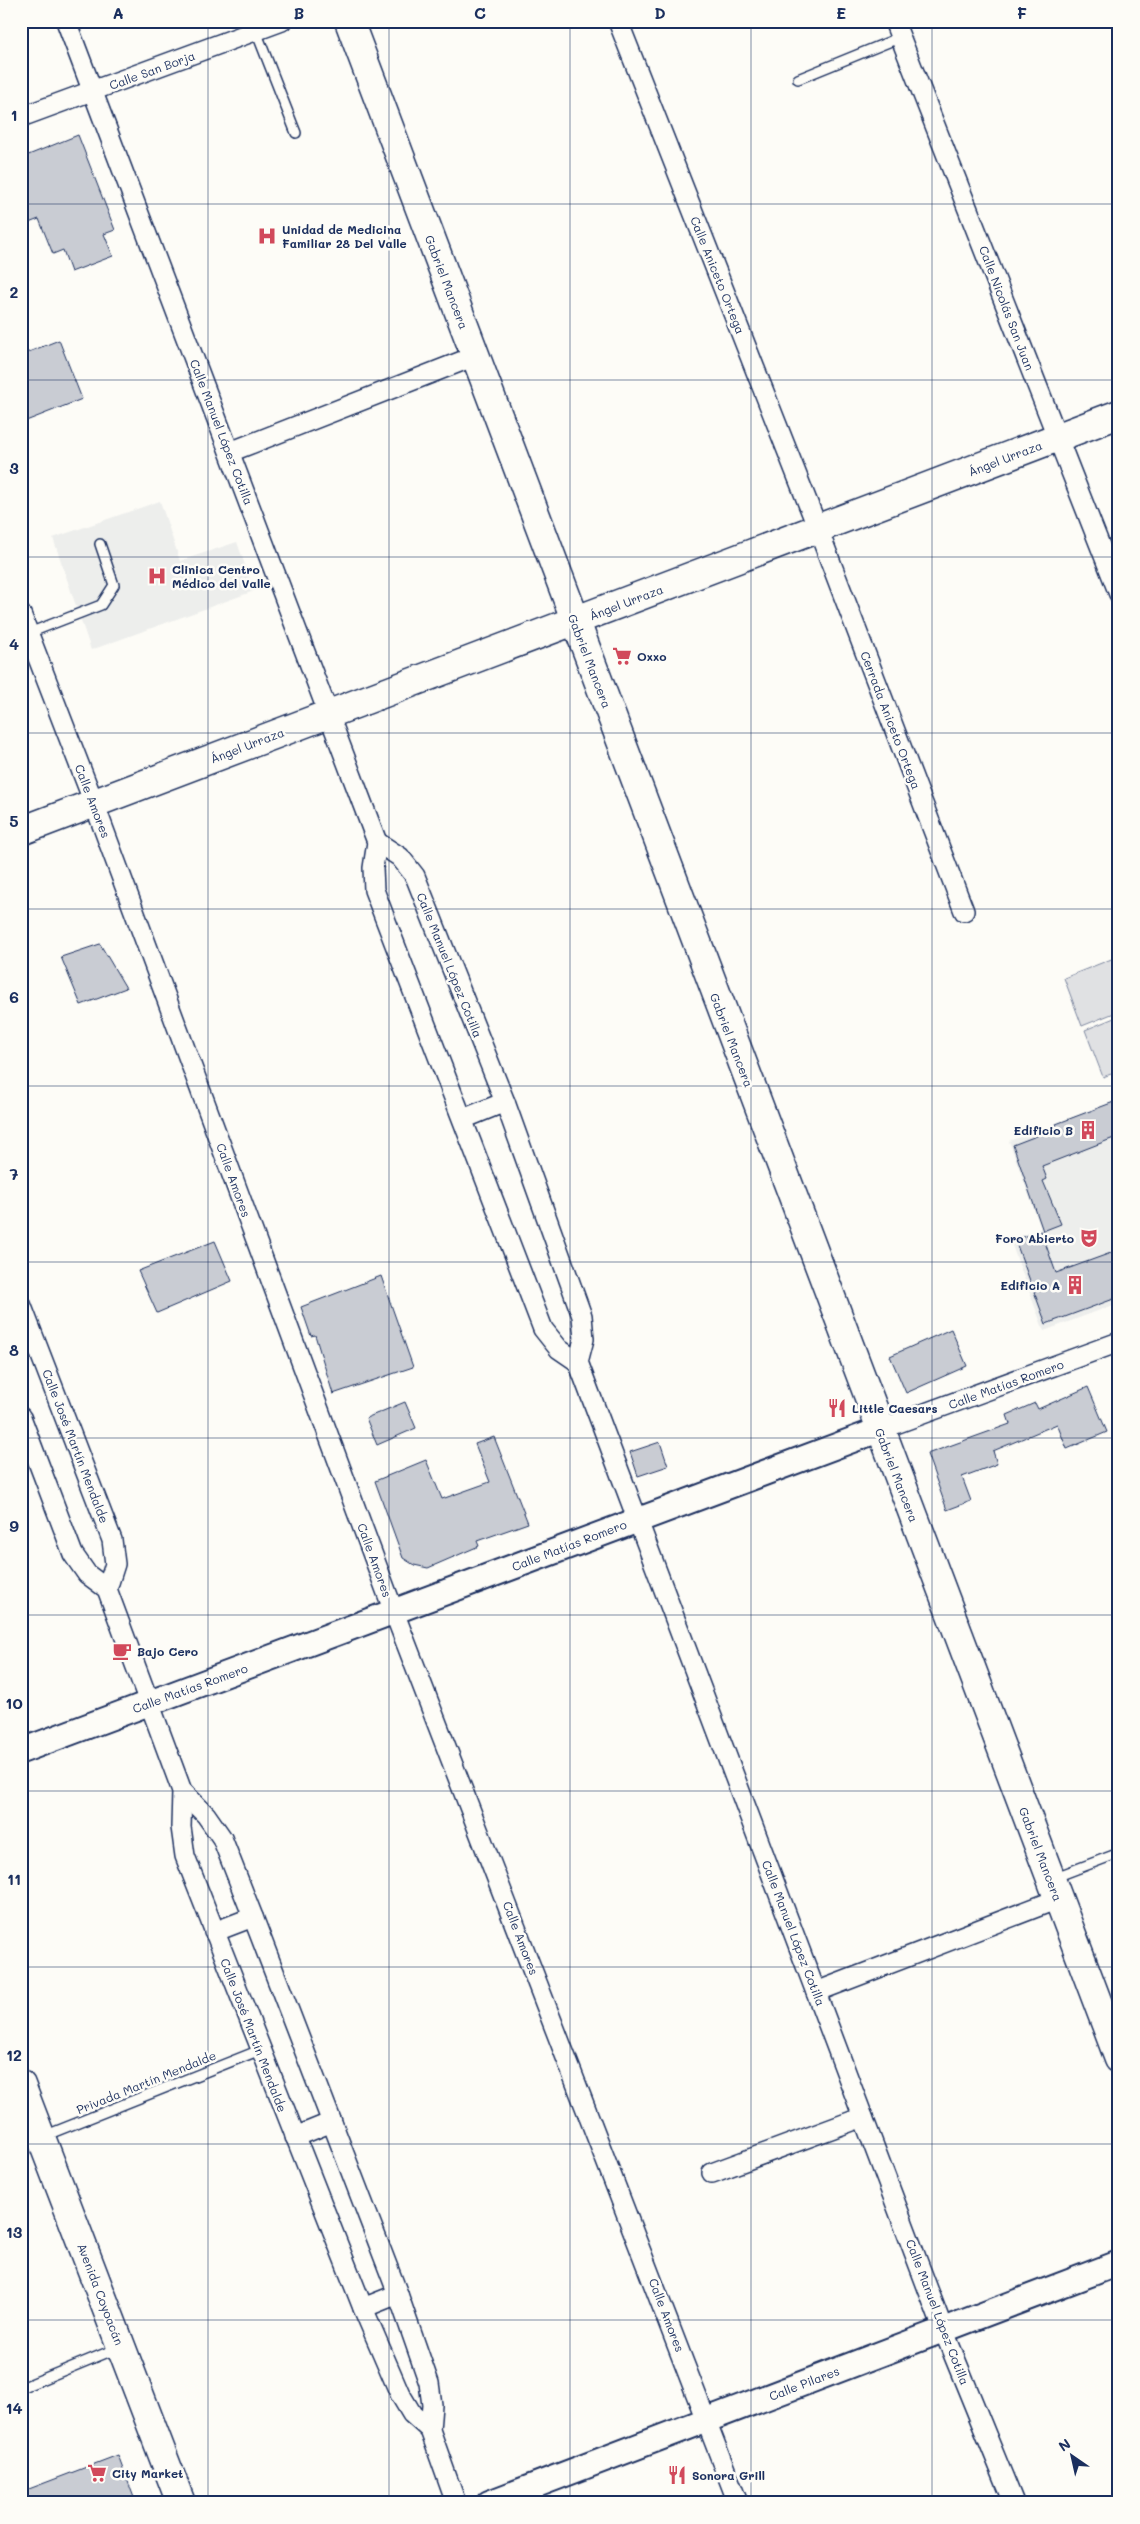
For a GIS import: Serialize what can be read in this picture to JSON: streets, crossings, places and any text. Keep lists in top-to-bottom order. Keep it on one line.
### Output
{"streets":{"main road":["Gabriel Mancera","Ángel Urraza","Avenida Coyoacán"],"street":["Calle San Borja","Calle Aniceto Ortega","Calle Nicolás San Juan","Calle Manuel López Cotilla","Cerrada Aniceto Ortega","Calle Amores","Calle Matías Romero","Calle José Martín Mendalde","Calle Pilares"],"lane":["Privada Martín Mendalde"]},"crossings":[["Calle San Borja","Calle Manuel López Cotilla"],["Calle Aniceto Ortega","Ángel Urraza"],["Calle Aniceto Ortega","Cerrada Aniceto Ortega"],["Gabriel Mancera","Ángel Urraza"],["Gabriel Mancera","Calle Matías Romero"],["Calle Nicolás San Juan","Ángel Urraza"],["Calle Manuel López Cotilla","Ángel Urraza"],["Calle Manuel López Cotilla","Calle Matías Romero"],["Calle Manuel López Cotilla","Calle Pilares"],["Ángel Urraza","Cerrada Aniceto Ortega"],["Ángel Urraza","Calle Amores"],["Calle Amores","Calle Matías Romero"],["Calle Amores","Calle Pilares"],["Calle Matías Romero","Calle José Martín Mendalde"],["Calle José Martín Mendalde","Privada Martín Mendalde"],["Privada Martín Mendalde","Avenida Coyoacán"]],"places":{"hospital":["Unidad de Medicina Familiar 28 Del Valle","Clinica Centro Médico del Valle"],"supermarket":["Oxxo","City Market"],"building":["Edificio B","Edificio A"],"theatre":["Foro Abierto"],"restaurant":["Little Caesars","Sonora Grill"],"cafe":["Bajo Cero"]},"north":"top left","grid":{"columns":["A","B","C","D","E","F"],"rows":["1","2","3","4","5","6","7","8","9","10","11","12","13","14"]}}
